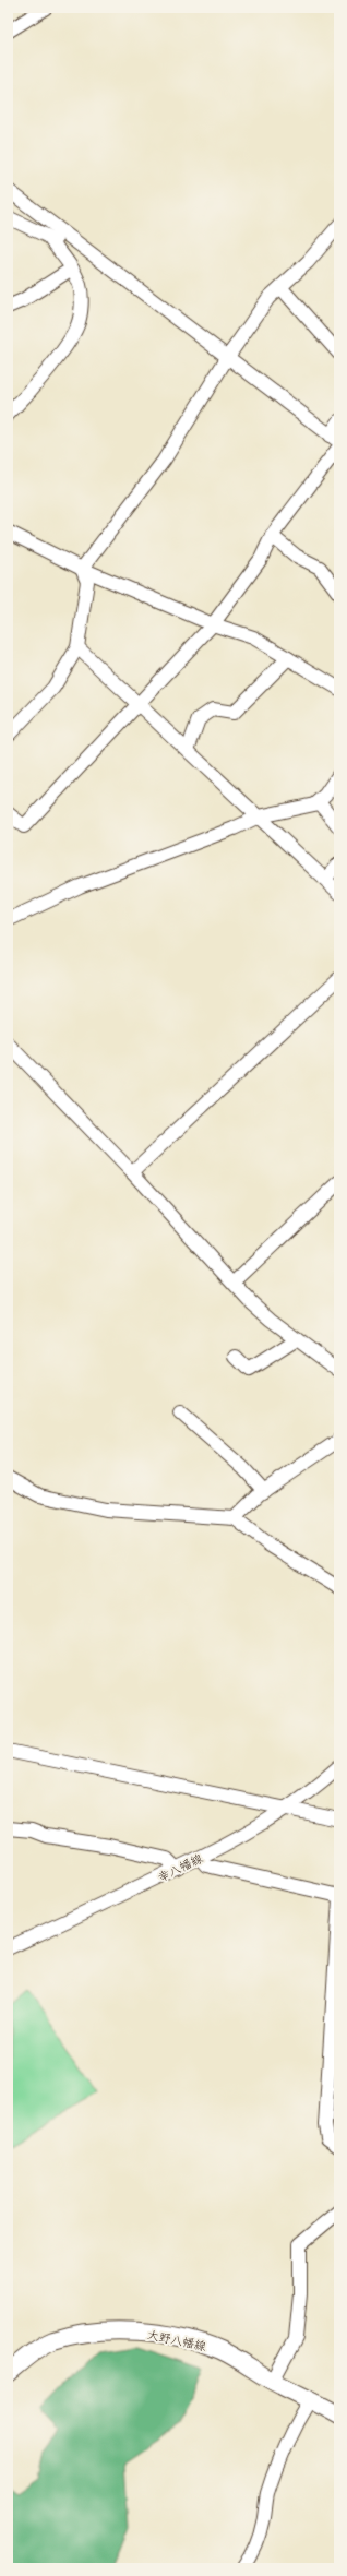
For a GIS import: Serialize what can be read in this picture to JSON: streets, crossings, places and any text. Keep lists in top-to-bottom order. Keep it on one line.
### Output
{"streets":{"main road":["大野八幡線"],"street":["幸八幡線"]}}
